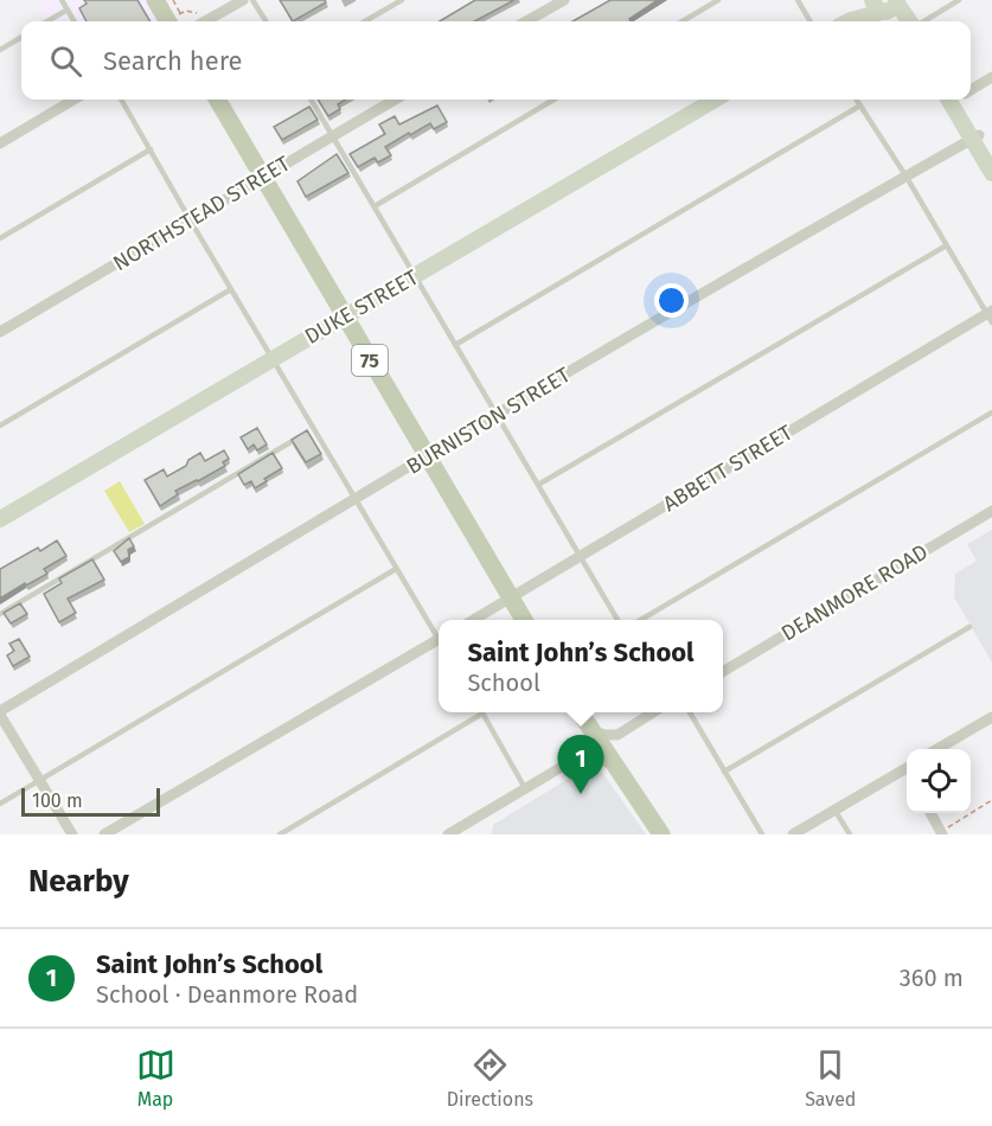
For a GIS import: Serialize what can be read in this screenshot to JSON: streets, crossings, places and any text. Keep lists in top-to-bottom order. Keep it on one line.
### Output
{"streets":{"main road":["DUKE STREET","75"],"street":["NORTHSTEAD STREET","BURNISTON STREET","ABBETT STREET","DEANMORE ROAD"]},"crossings":[["NORTHSTEAD STREET","75"],["DUKE STREET","75"],["75","BURNISTON STREET"],["75","ABBETT STREET"]],"scale_bar":"100 m","page":{"search":"Search here","popup":["Saint John’s School","School"],"pins":"1","scale":"100 m","heading":"Nearby","list":[{"mark":"1","name":"Saint John’s School","note":"School · Deanmore Road","value":"360 m"}],"nav":["Map","Directions","Saved"]}}
